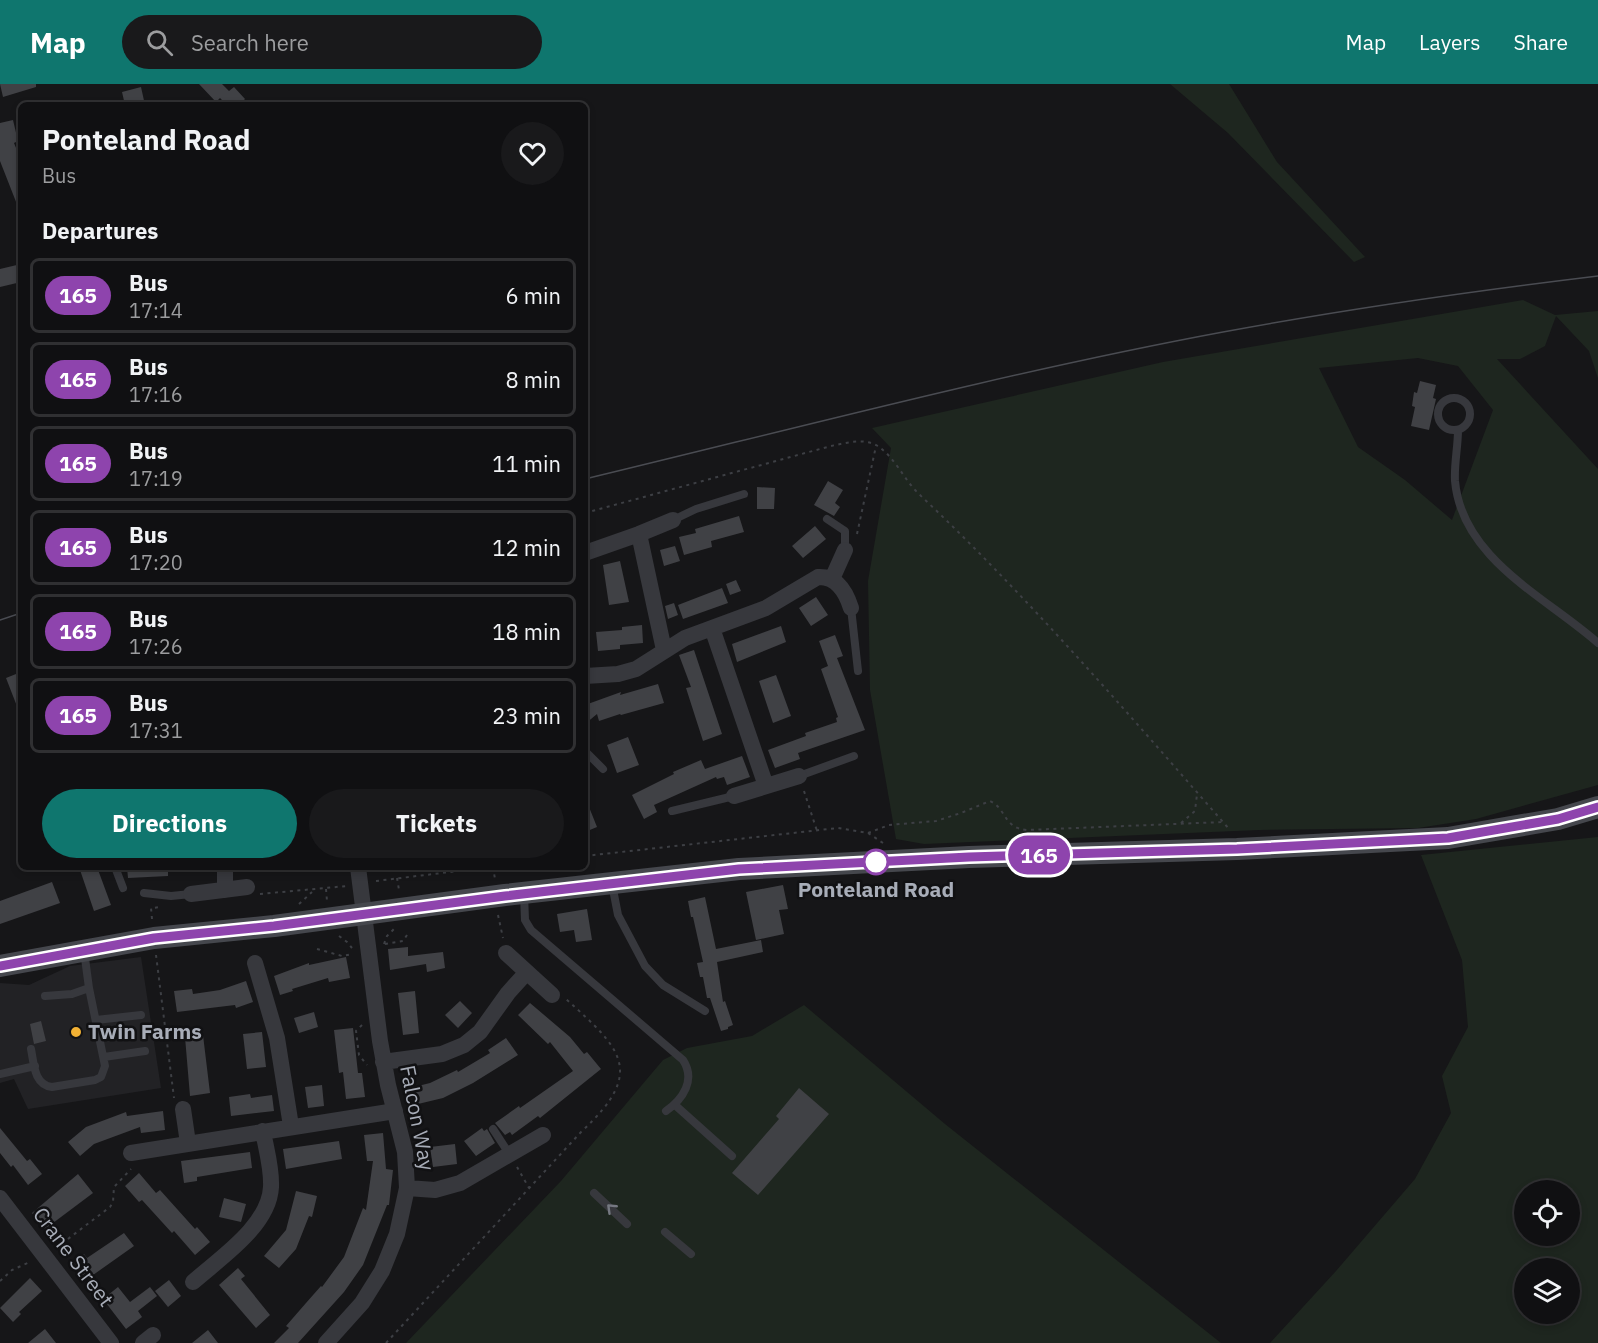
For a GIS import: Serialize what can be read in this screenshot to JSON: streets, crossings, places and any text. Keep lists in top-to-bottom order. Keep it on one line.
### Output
{"streets":{"street":["Falcon Way","Crane Street"]},"places":["Ponteland Road","Twin Farms"],"lines":["bus line 165"],"page":{"header":"Map","search":"Search here","nav":["Map","Layers","Share"],"on_map":"165","heading":[["Ponteland Road","Bus"],"Departures"],"list":[{"mark":"165","name":"Bus","note":"17:14","value":"6 min"},{"mark":"165","name":"Bus","note":"17:16","value":"8 min"},{"mark":"165","name":"Bus","note":"17:19","value":"11 min"},{"mark":"165","name":"Bus","note":"17:20","value":"12 min"},{"mark":"165","name":"Bus","note":"17:26","value":"18 min"},{"mark":"165","name":"Bus","note":"17:31","value":"23 min"}],"buttons":["Directions","Tickets"]}}
